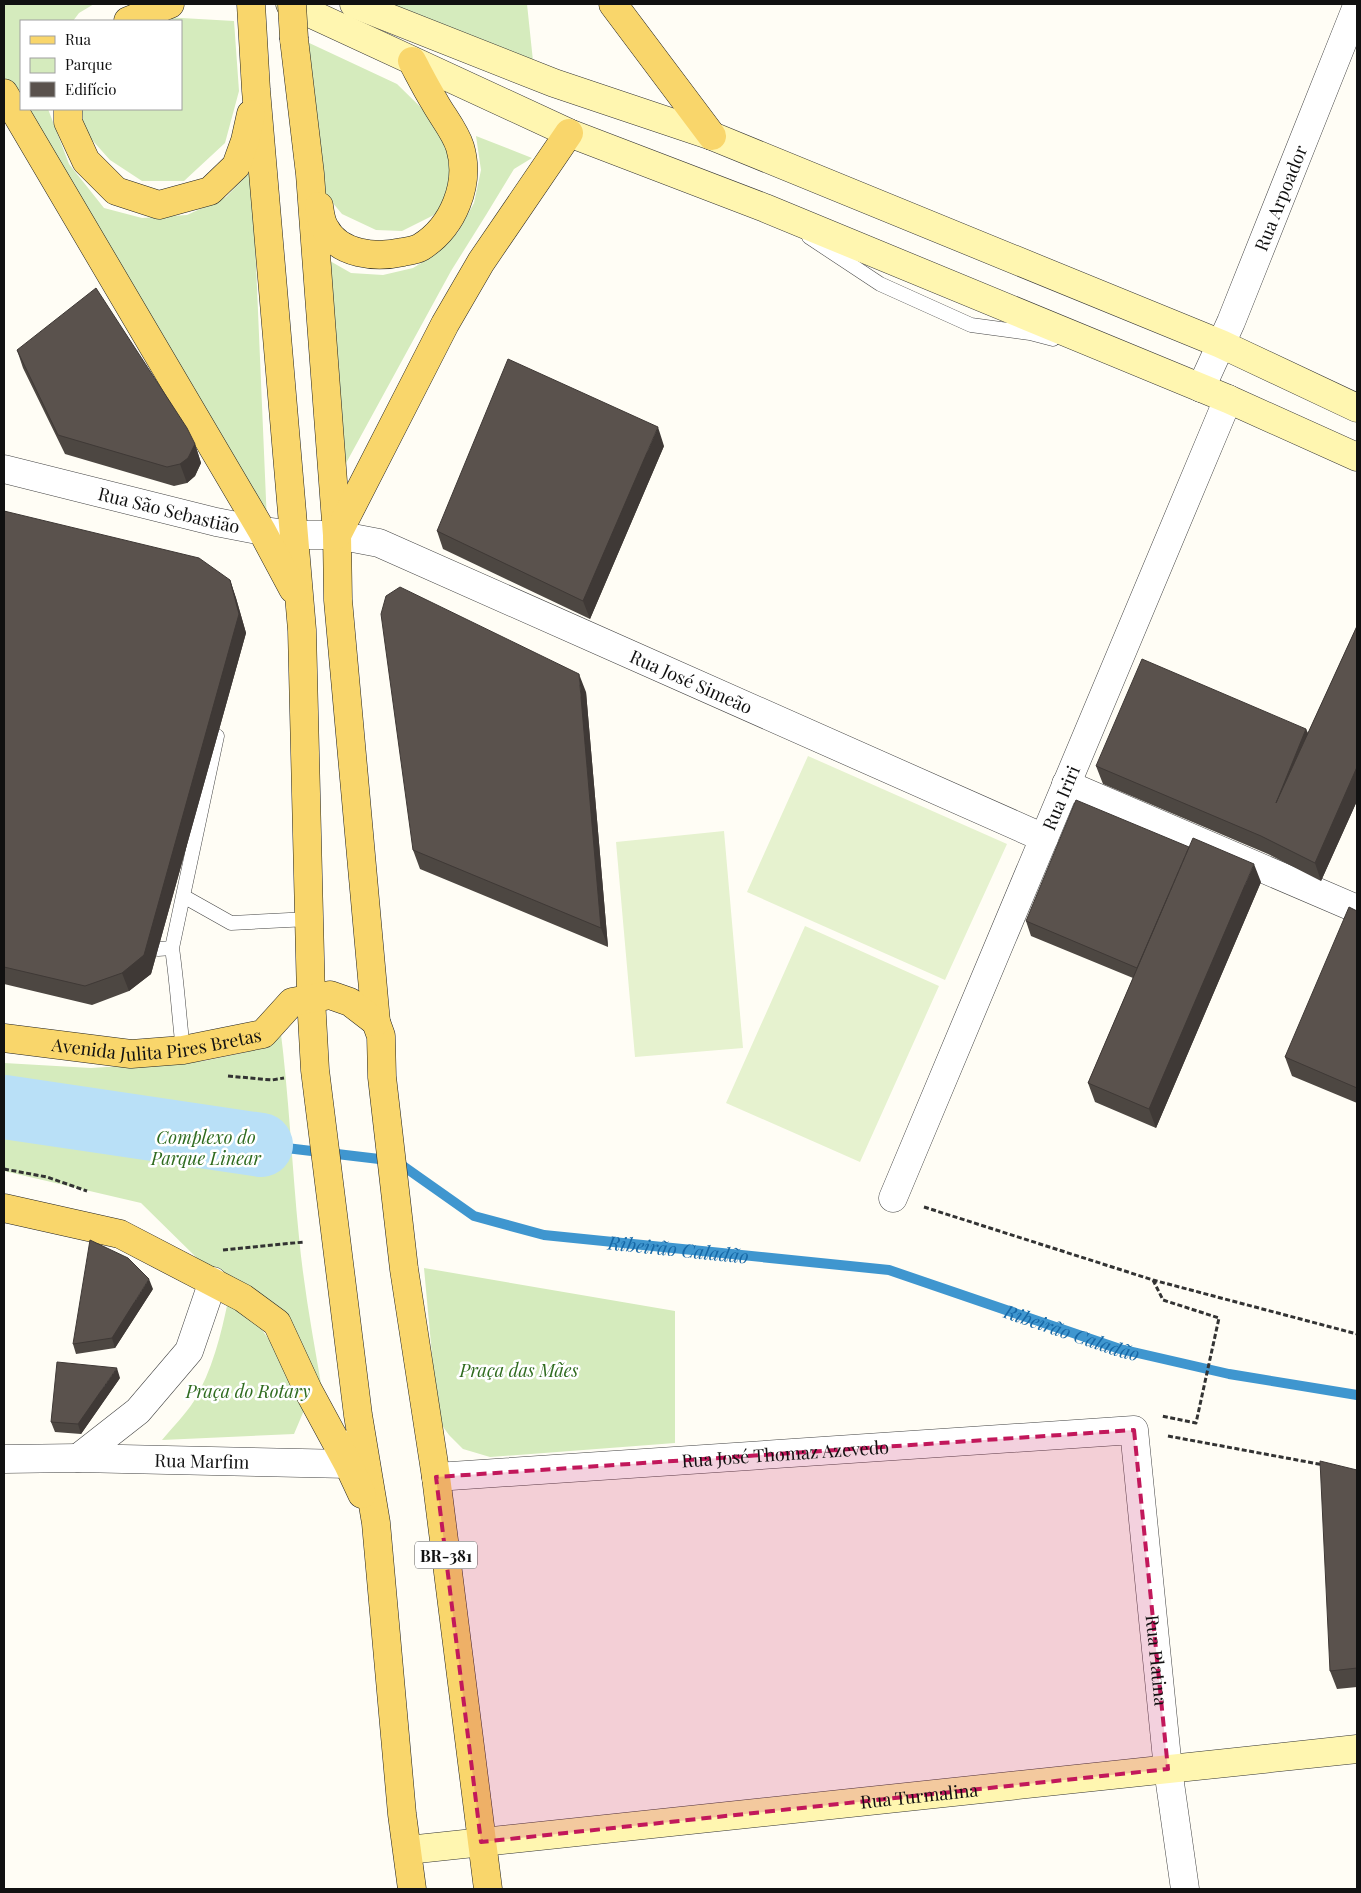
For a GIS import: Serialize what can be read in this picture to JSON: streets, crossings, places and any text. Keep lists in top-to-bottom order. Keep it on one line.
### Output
{"streets":{"main road":["Avenida Julita Pires Bretas","BR-381","Rua Turmalina"],"street":["Rua Arpoador","Rua São Sebastião","Rua José Simeão","Rua Iriri","Rua José Thomaz Azevedo","Rua Marfim","Rua Platina"]},"crossings":[["Rua São Sebastião","Rua José Simeão"],["Rua José Simeão","Rua Iriri"],["Rua José Thomaz Azevedo","BR-381"],["Rua José Thomaz Azevedo","Rua Platina"],["BR-381","Rua Turmalina"],["Rua Platina","Rua Turmalina"]],"water":["Ribeirão Caladão"],"parks":["Complexo do Parque Linear","Praça das Mães","Praça do Rotary"],"legend":["Rua","Parque","Edifício"]}
